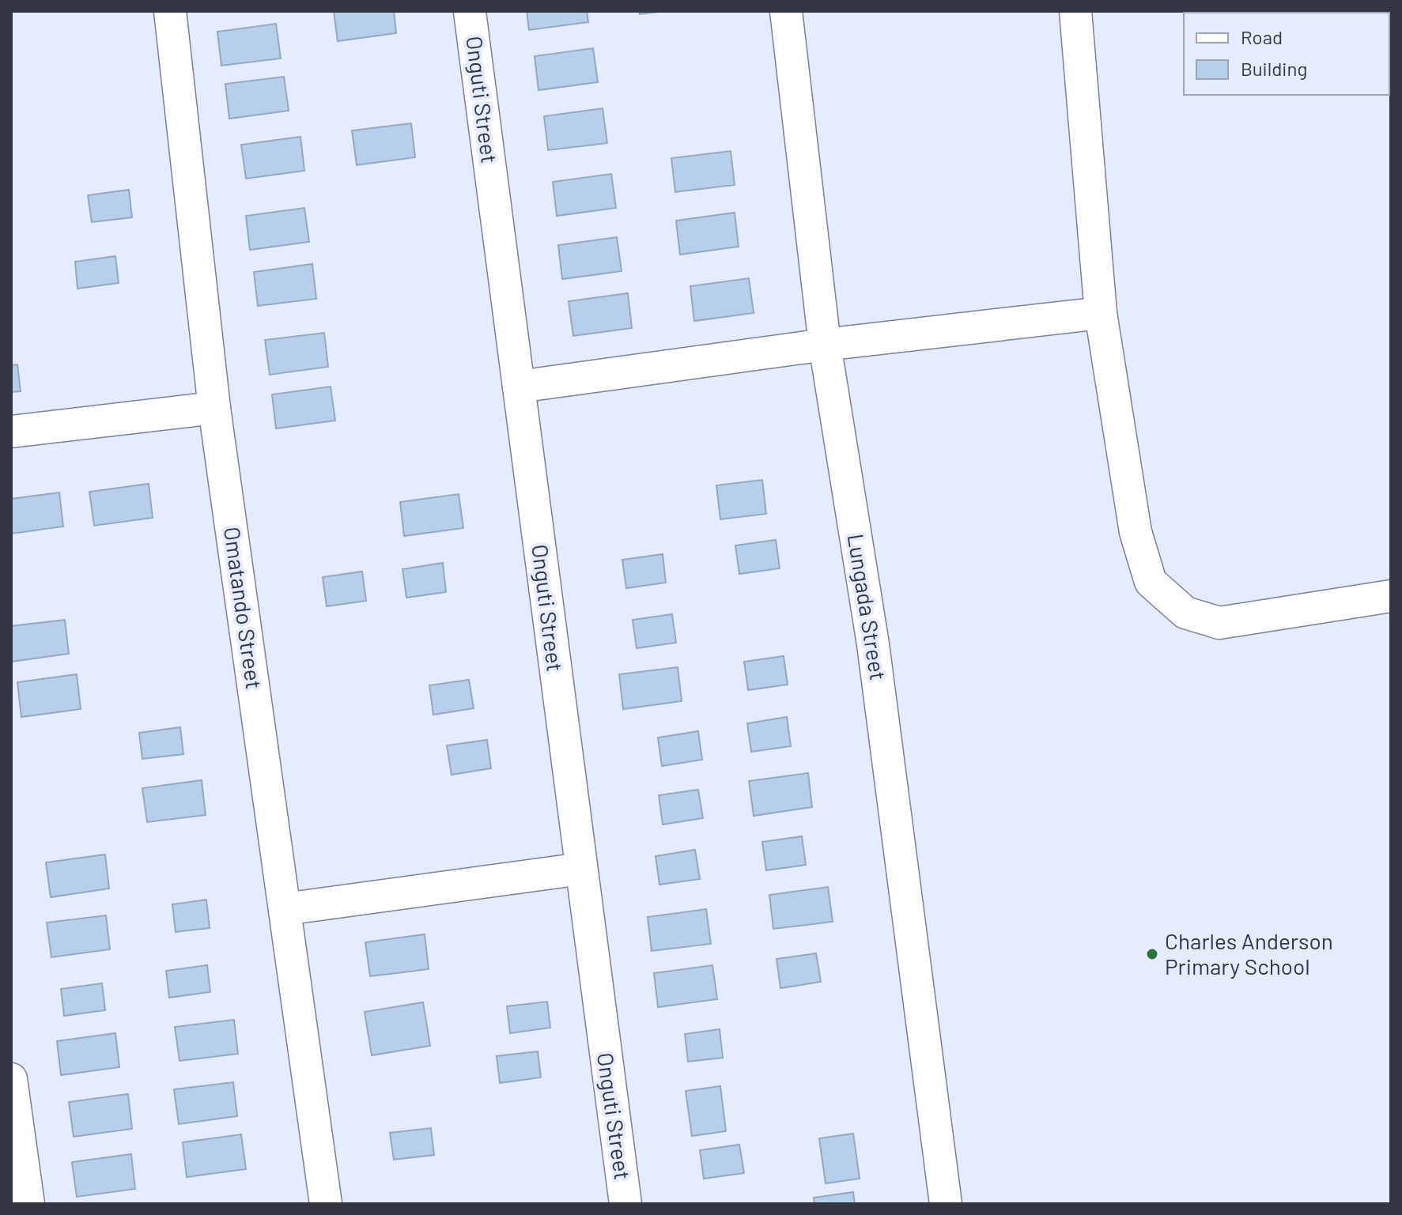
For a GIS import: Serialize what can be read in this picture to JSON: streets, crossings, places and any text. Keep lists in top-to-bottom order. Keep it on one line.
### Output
{"streets":{"street":["Onguti Street","Lungada Street","Omatando Street"]},"places":["Charles Anderson Primary School"],"legend":["Road","Building"]}
